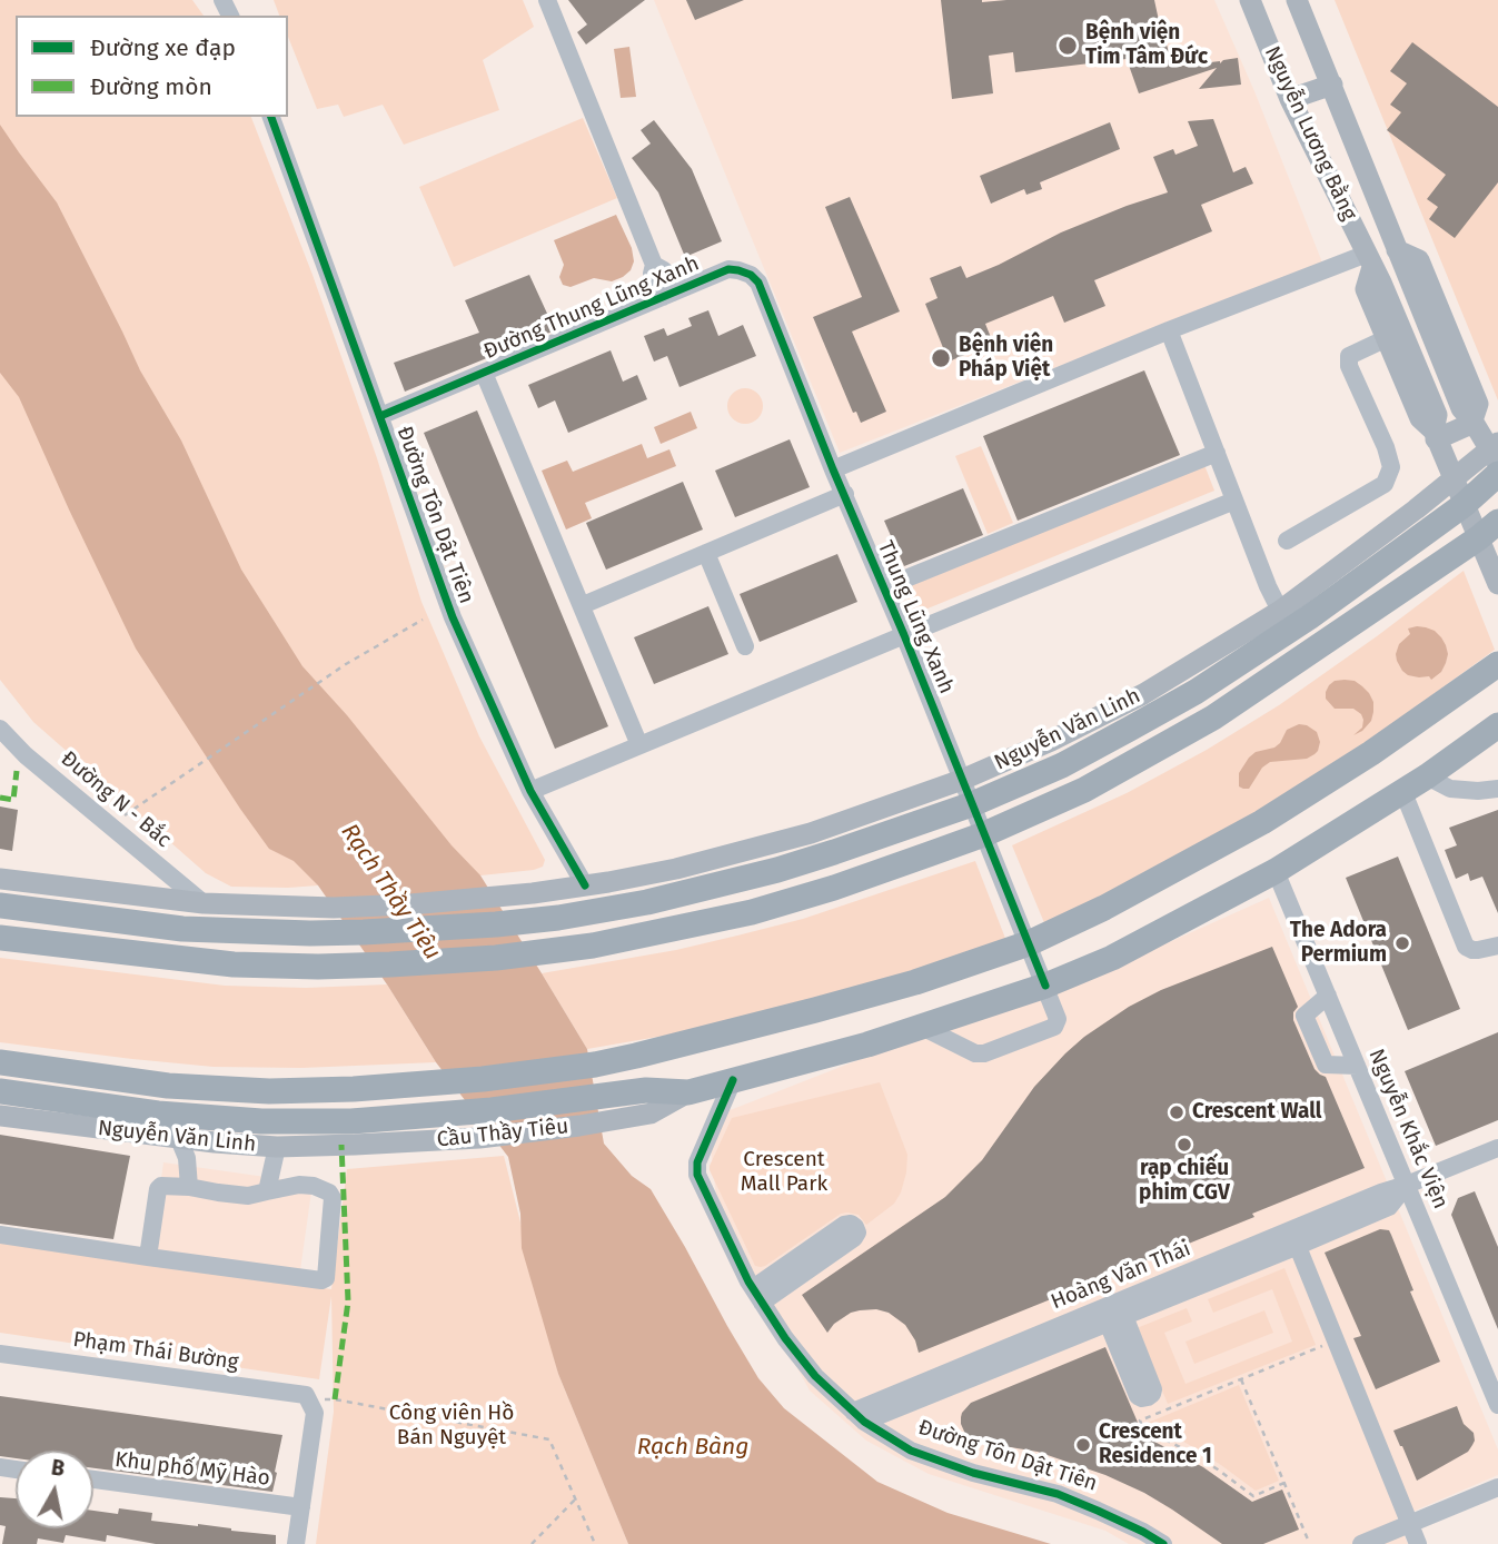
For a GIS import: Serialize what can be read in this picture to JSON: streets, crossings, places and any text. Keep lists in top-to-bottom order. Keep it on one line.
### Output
{"streets":{"highway":["Nguyễn Văn Linh","Cầu Thầy Tiêu"],"main road":["Nguyễn Lương Bằng"],"street":["Đường Thung Lũng Xanh","Đường Tôn Dật Tiên","Thung Lũng Xanh","Đường N - Bắc","Nguyễn Khắc Viện","Hoàng Văn Thái","Phạm Thái Bường","Khu phố Mỹ Hào"]},"crossings":[["Nguyễn Lương Bằng","Nguyễn Văn Linh"],["Đường Thung Lũng Xanh","Đường Tôn Dật Tiên"],["Đường Thung Lũng Xanh","Thung Lũng Xanh"],["Đường Tôn Dật Tiên","Nguyễn Văn Linh"],["Đường Tôn Dật Tiên","Cầu Thầy Tiêu"],["Đường Tôn Dật Tiên","Hoàng Văn Thái"],["Thung Lũng Xanh","Nguyễn Văn Linh"],["Nguyễn Văn Linh","Cầu Thầy Tiêu"],["Nguyễn Khắc Viện","Hoàng Văn Thái"]],"water":["Rạch Thầy Tiêu","Rạch Bàng"],"parks":["Crescent Mall Park","Công viên Hồ Bán Nguyệt"],"places":["Bệnh viện Tim Tâm Đức","Bệnh viện Pháp Việt","The Adora Permium","Crescent Wall","rạp chiếu phim CGV","Crescent Residence 1"],"legend":["Đường xe đạp","Đường mòn"],"north":"top"}
